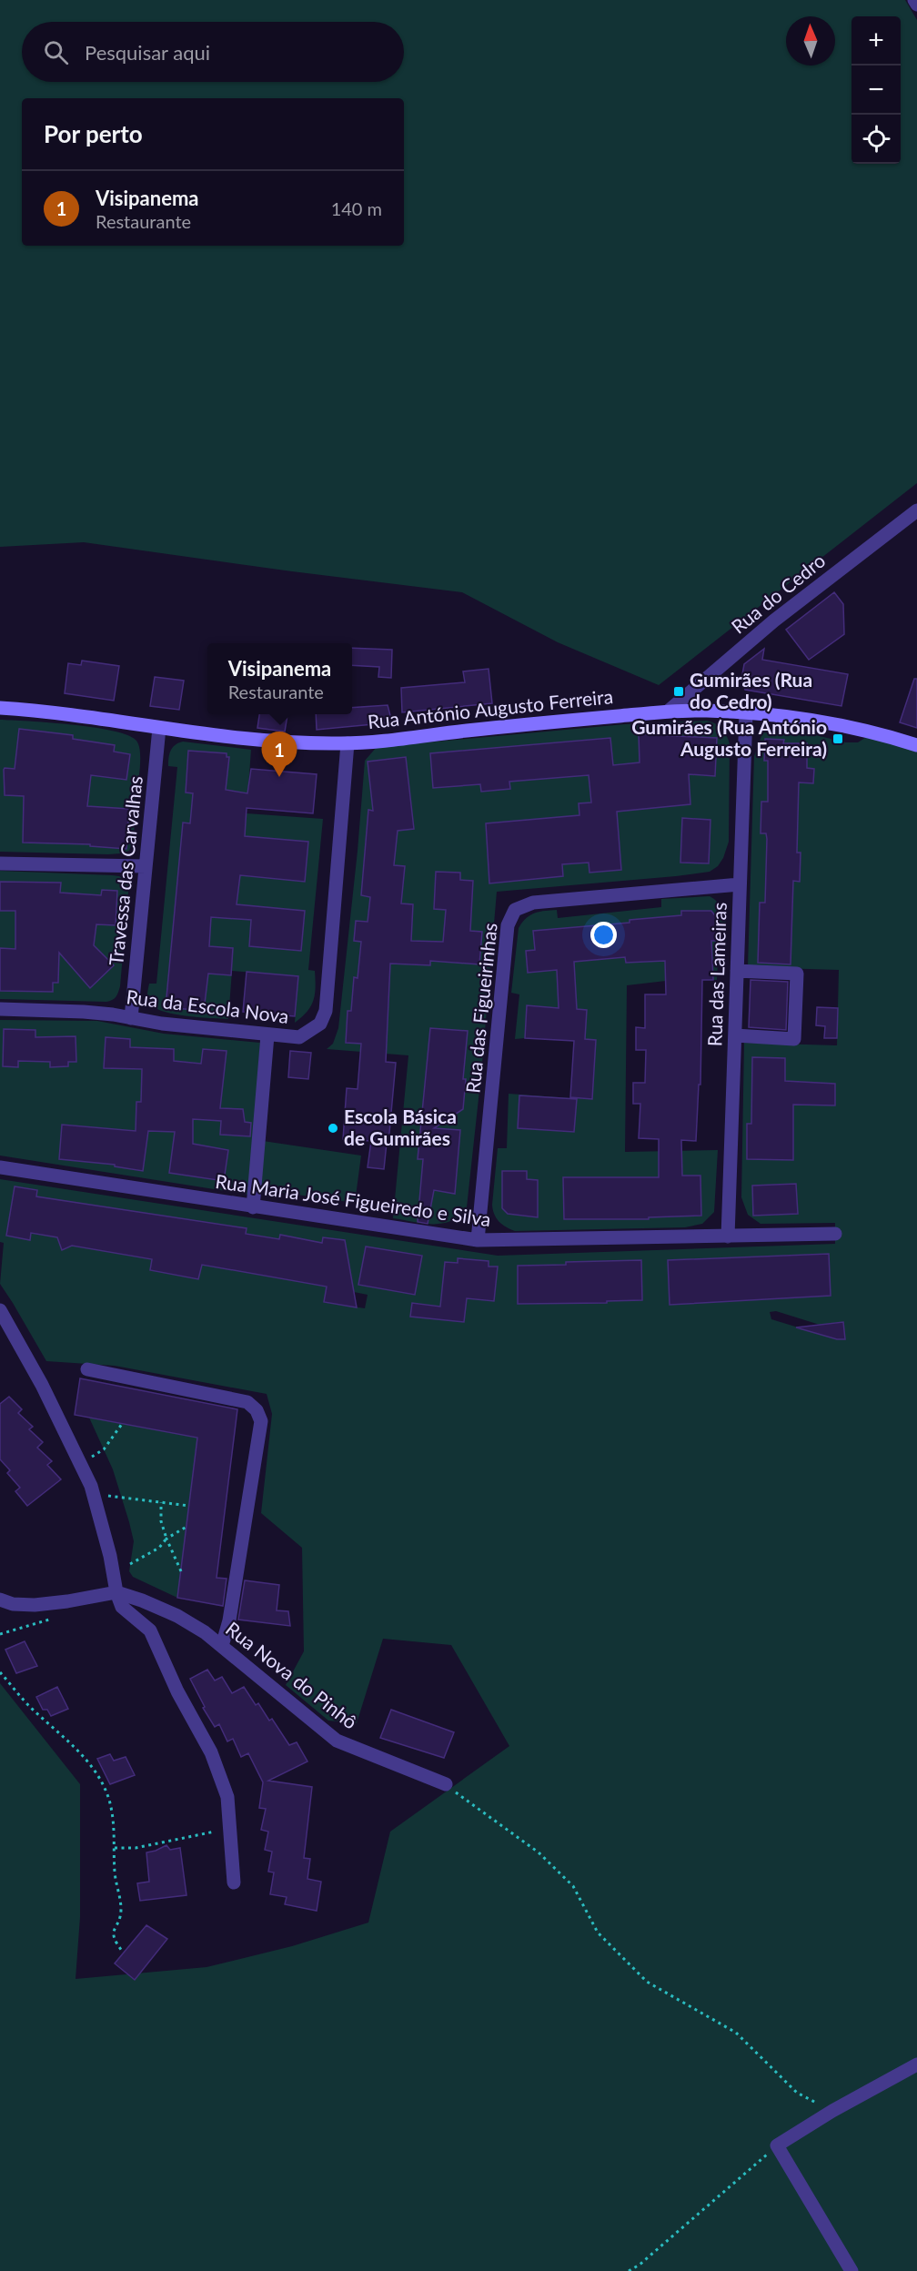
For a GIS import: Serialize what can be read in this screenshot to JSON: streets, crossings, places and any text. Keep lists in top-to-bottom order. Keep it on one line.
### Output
{"streets":{"street":["Rua do Cedro","Rua António Augusto Ferreira","Travessa das Carvalhas","Rua das Lameiras","Rua da Escola Nova","Rua das Figueirinhas","Rua Maria José Figueiredo e Silva","Rua Nova do Pinhô"]},"crossings":[["Rua do Cedro","Rua António Augusto Ferreira"],["Rua António Augusto Ferreira","Travessa das Carvalhas"],["Rua António Augusto Ferreira","Rua das Lameiras"],["Rua António Augusto Ferreira","Rua da Escola Nova"],["Travessa das Carvalhas","Rua da Escola Nova"],["Rua das Lameiras","Rua das Figueirinhas"],["Rua das Lameiras","Rua Maria José Figueiredo e Silva"],["Rua das Figueirinhas","Rua Maria José Figueiredo e Silva"]],"places":{"transit":["Gumirães (Rua do Cedro)","Gumirães (Rua António Augusto Ferreira)"],"other":["Escola Básica de Gumirães"]},"north":"top","page":{"map_buttons":["+","−"],"search":"Pesquisar aqui","heading":"Por perto","list":[{"mark":"1","name":"Visipanema","note":"Restaurante","value":"140 m"}],"popup":["Visipanema","Restaurante"],"pins":"1"}}
